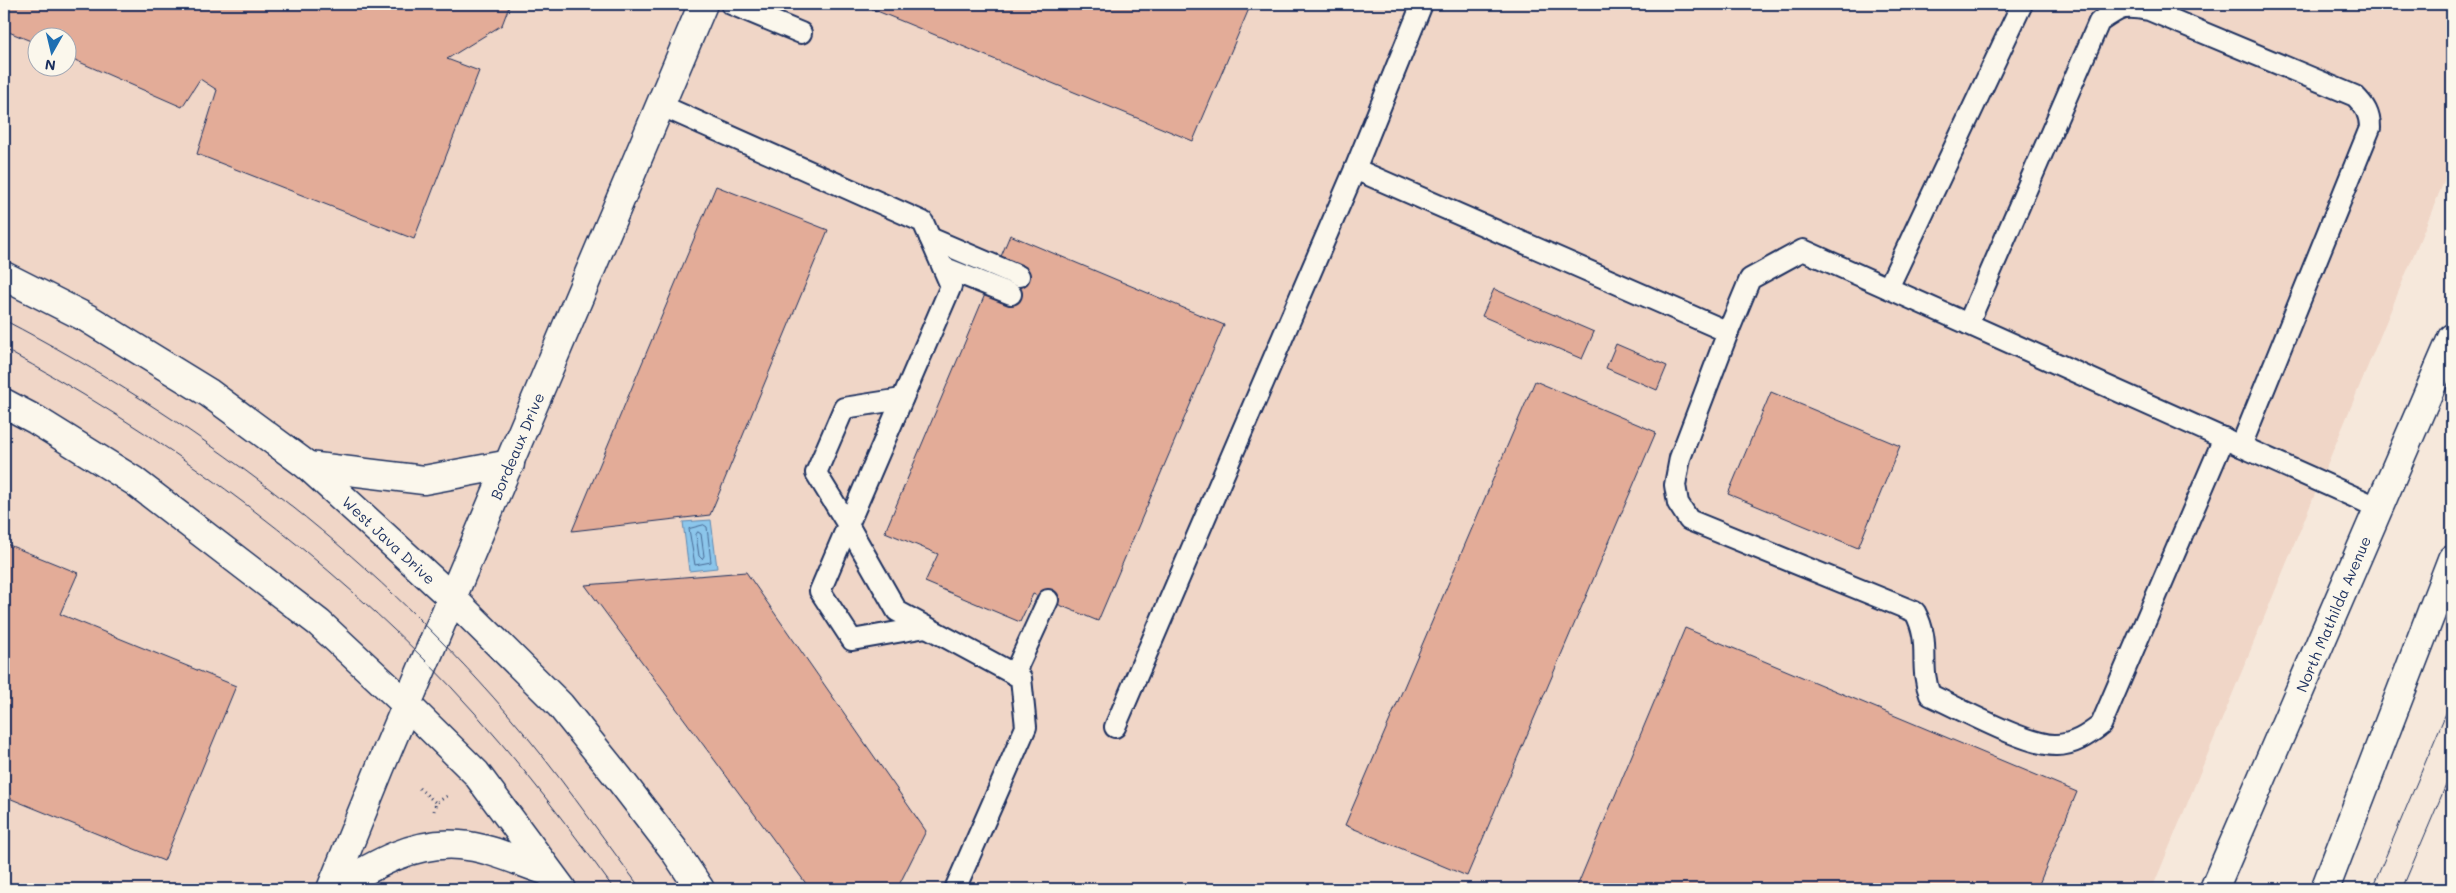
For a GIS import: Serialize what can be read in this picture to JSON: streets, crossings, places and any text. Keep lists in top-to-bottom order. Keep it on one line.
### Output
{"streets":{"main road":["Bordeaux Drive","West Java Drive","North Mathilda Avenue"]},"crossings":[["Bordeaux Drive","West Java Drive"]],"north":"bottom"}
